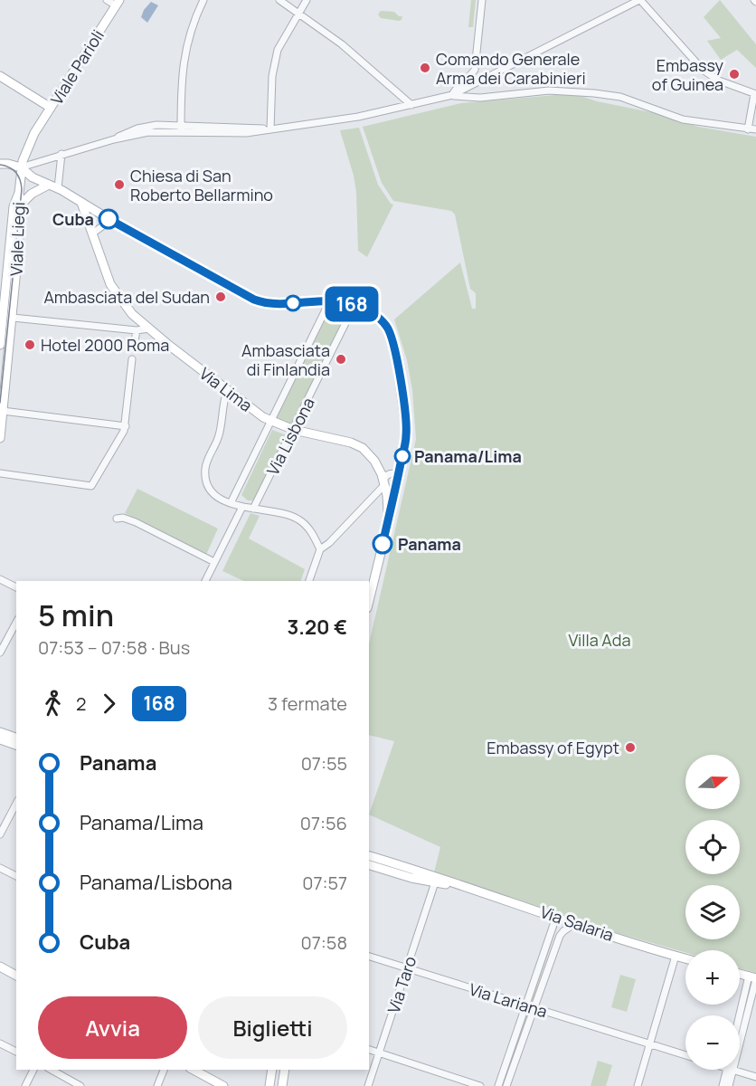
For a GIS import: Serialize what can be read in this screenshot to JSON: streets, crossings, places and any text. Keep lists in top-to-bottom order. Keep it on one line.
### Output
{"streets":{"street":["Viale Parioli","Viale Liegi","Via Lima","Via Lisbona","Via Salaria","Via Taro","Via Lariana"]},"crossings":[["Viale Parioli","Viale Liegi"],["Via Lima","Via Lisbona"],["Via Salaria","Via Taro"],["Via Taro","Via Lariana"]],"parks":["Villa Ada"],"places":["Comando Generale Arma dei Carabinieri","Embassy of Guinea","Chiesa di San Roberto Bellarmino","Cuba","Ambasciata del Sudan","Hotel 2000 Roma","Ambasciata di Finlandia","Panama/Lima","Panama","Embassy of Egypt"],"lines":["bus line 168"],"north":"right","page":{"on_map":"168","heading":["5 min","07:53 – 07:58 · Bus","3.20 €"],"legs":["2","168","3 fermate"],"list":[{"name":"Panama","value":"07:55"},{"name":"Panama/Lima","value":"07:56"},{"name":"Panama/Lisbona","value":"07:57"},{"name":"Cuba","value":"07:58"}],"map_buttons":["+","−"],"buttons":["Avvia","Biglietti"]}}
